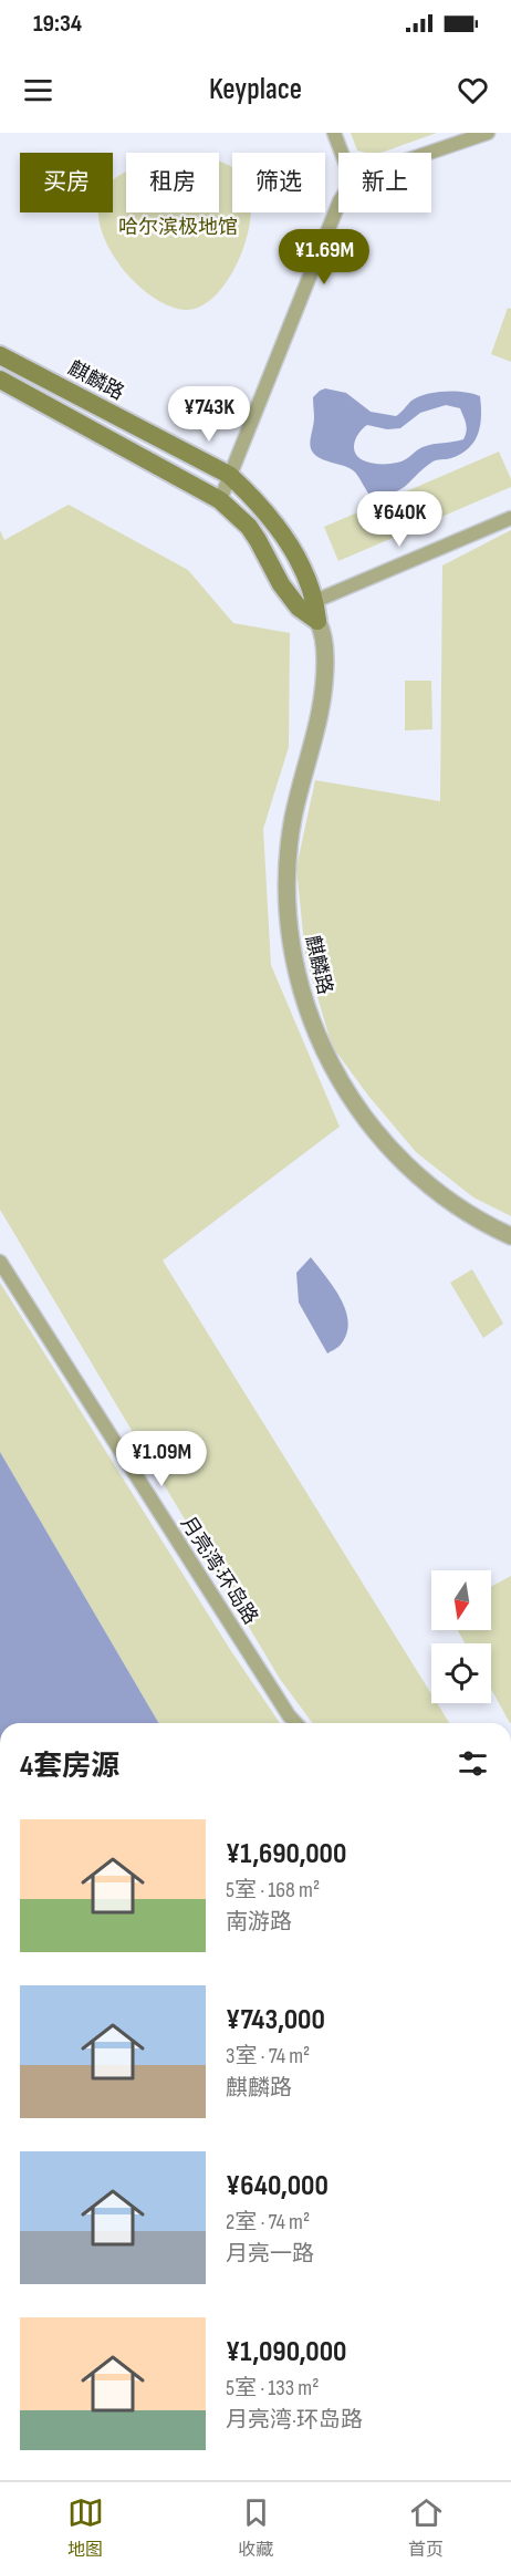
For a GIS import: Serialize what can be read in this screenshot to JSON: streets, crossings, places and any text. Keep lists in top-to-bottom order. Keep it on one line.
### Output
{"streets":{"main road":["麒麟路"],"street":["月亮湾·环岛路"]},"parks":["哈尔滨极地馆"],"north":"bottom","page":{"status":"19:34","header":"Keyplace","chip":["买房","租房","筛选","新上"],"price":["¥1.69M","¥743K","¥640K","¥1.09M"],"heading":"4套房源","list":[{"name":"¥1,690,000","note":"5室 · 168 m² · 南游路"},{"name":"¥743,000","note":"3室 · 74 m² · 麒麟路"},{"name":"¥640,000","note":"2室 · 74 m² · 月亮一路"},{"name":"¥1,090,000","note":"5室 · 133 m² · 月亮湾·环岛路"}],"tabs":["地图","收藏","首页"]}}
